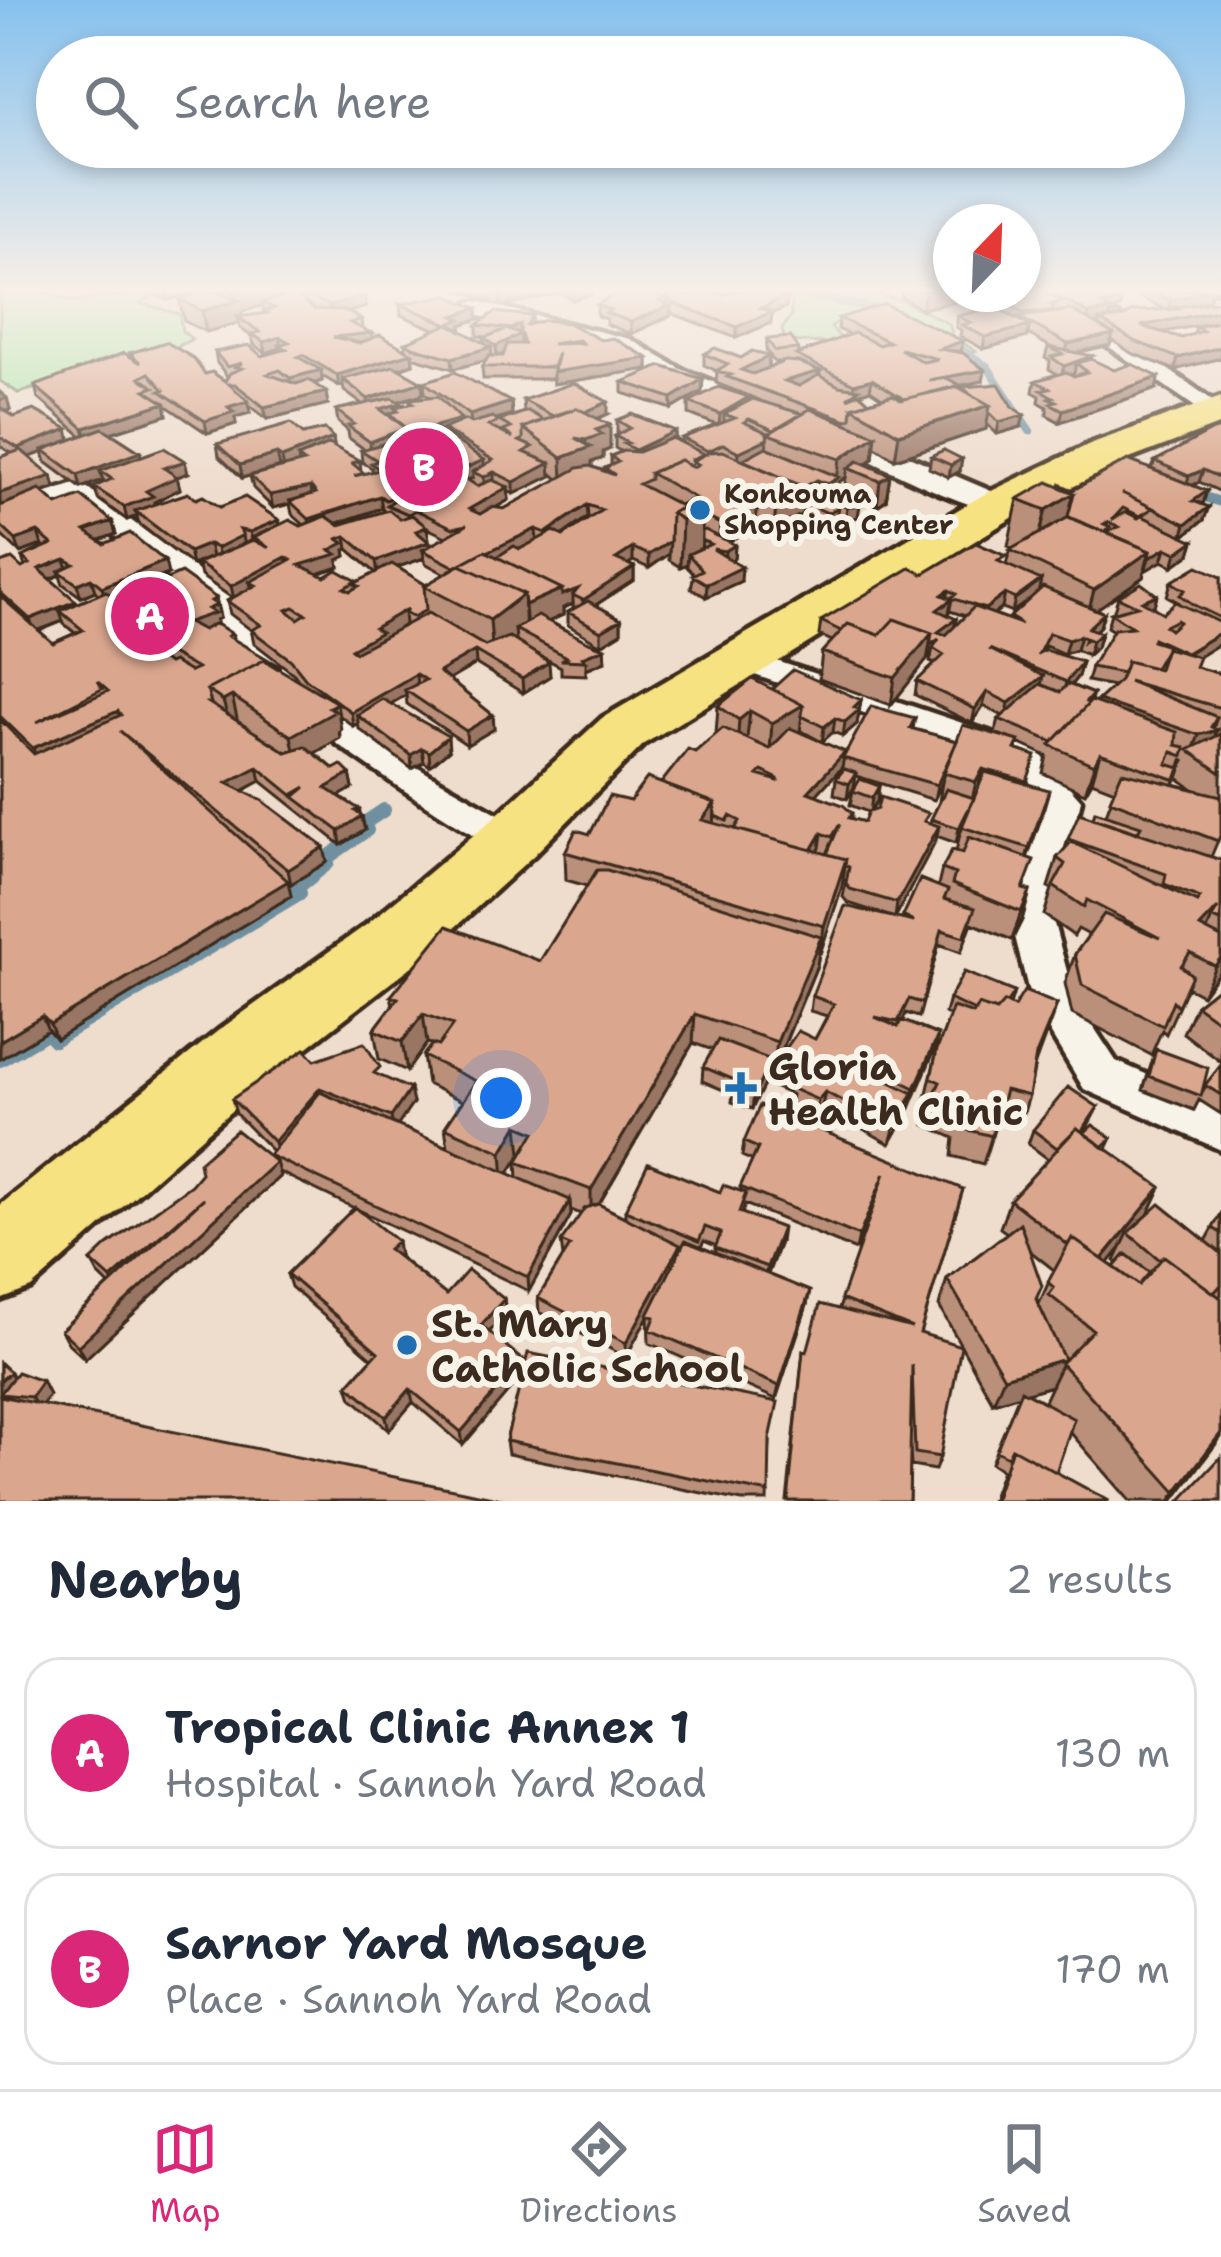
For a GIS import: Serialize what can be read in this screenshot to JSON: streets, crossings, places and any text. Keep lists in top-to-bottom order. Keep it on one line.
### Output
{"places":{"other":["Konkouma Shopping Center","St. Mary Catholic School"],"health":["Gloria Health Clinic"]},"north":"top right","page":{"search":"Search here","pins":["B","A"],"heading":["Nearby","2 results"],"list":[{"mark":"A","name":"Tropical Clinic Annex 1","note":"Hospital · Sannoh Yard Road","value":"130 m"},{"mark":"B","name":"Sarnor Yard Mosque","note":"Place · Sannoh Yard Road","value":"170 m"}],"nav":["Map","Directions","Saved"]}}
